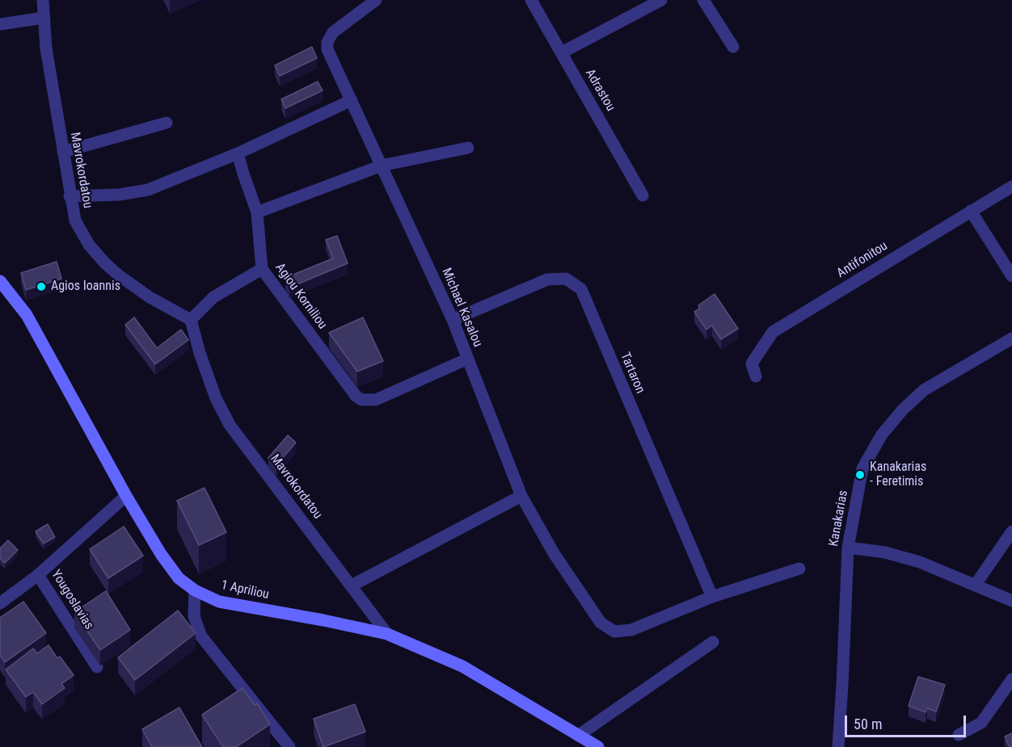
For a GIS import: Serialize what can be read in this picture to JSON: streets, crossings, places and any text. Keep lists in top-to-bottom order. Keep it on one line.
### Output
{"streets":{"main road":["1 Apriliou"],"street":["Adrastou","Mavrokordatou","Antifonitou","Agiou Korniliou","Michael Kasalou","Tartaron","Kanakarias","Yougoslavias"]},"crossings":[["Mavrokordatou","1 Apriliou"],["Agiou Korniliou","Michael Kasalou"],["Michael Kasalou","Tartaron"],["1 Apriliou","Yougoslavias"]],"places":["Agios Ioannis","Kanakarias - Feretimis"],"scale_bar":"50 m"}
